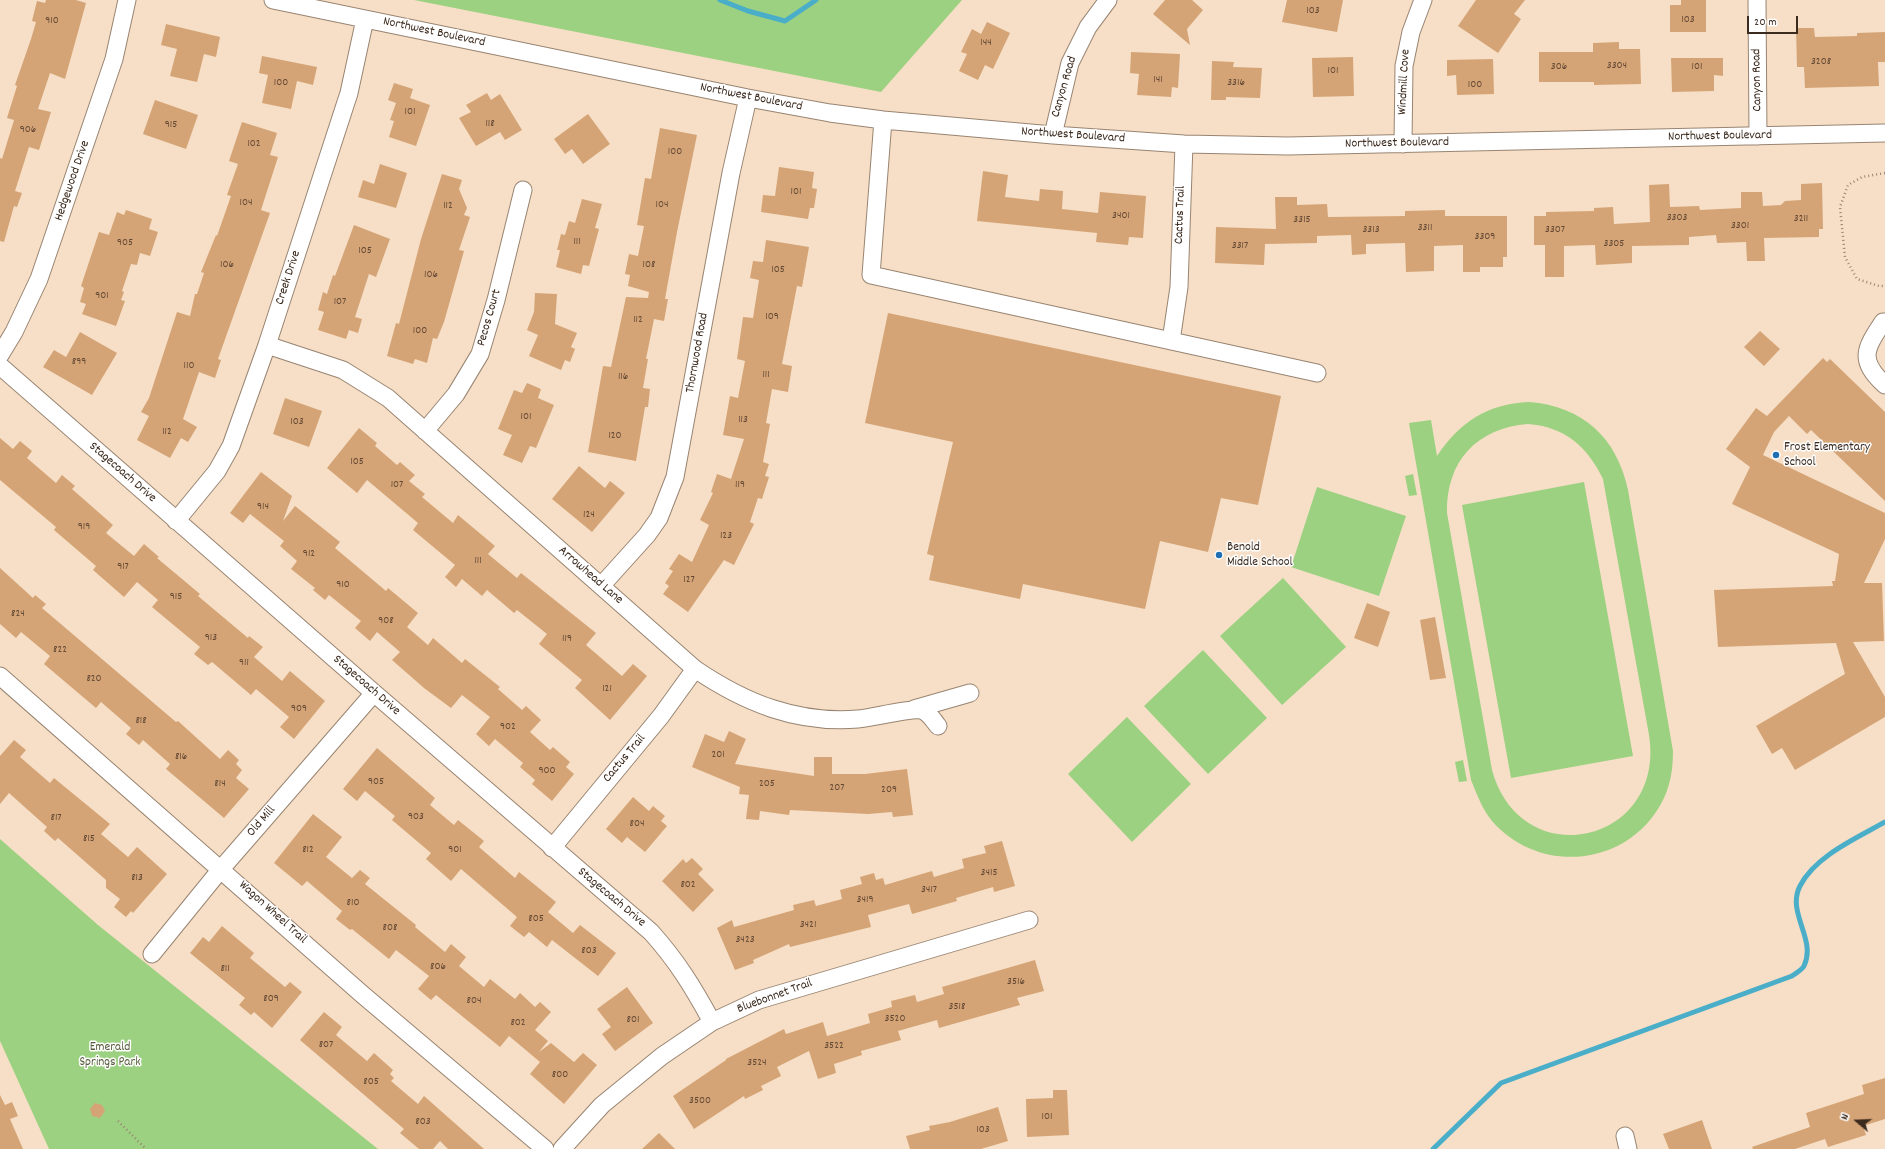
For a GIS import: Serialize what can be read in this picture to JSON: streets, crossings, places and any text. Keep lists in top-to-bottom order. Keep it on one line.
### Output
{"streets":{"street":["Northwest Boulevard","Canyon Road","Windmill Cove","Hedgewood Drive","Cactus Trail","Creek Drive","Pecos Court","Thornwood Road","Stagecoach Drive","Arrowhead Lane","Old Mill","Wagon Wheel Trail","Bluebonnet Trail"]},"crossings":[["Northwest Boulevard","Canyon Road"],["Northwest Boulevard","Windmill Cove"],["Northwest Boulevard","Cactus Trail"],["Northwest Boulevard","Creek Drive"],["Northwest Boulevard","Thornwood Road"],["Cactus Trail","Stagecoach Drive"],["Cactus Trail","Arrowhead Lane"],["Creek Drive","Stagecoach Drive"],["Creek Drive","Arrowhead Lane"],["Pecos Court","Arrowhead Lane"],["Thornwood Road","Arrowhead Lane"],["Stagecoach Drive","Old Mill"],["Stagecoach Drive","Bluebonnet Trail"],["Old Mill","Wagon Wheel Trail"]],"parks":["Emerald Springs Park"],"places":["Frost Elementary School","Benold Middle School"],"house_numbers":["103","103","910","144","3208","3304","306","101","101","141","100","3316","100","101","118","915","906","102","100","101","104","104","112","3401","3303","3211","3315","3301","3311","3313","3307","3309","111","905","3305","3317","105","106","108","105","106","901","107","109","112","100","899","110","111","116","101","113","103","112","120","105","107","119","914","124","919","123","912","111","917","127","910","915","824","908","913","119","822","911","820","121","909","818","902","201","816","900","905","814","205","207","209","903","817","804","815","812","901","3415","813","802","3417","3419","810","805","3421","808","3423","803","806","811","3516","809","804","3518","3520","801","802","807","3522","3524","800","805","3500","101","803","103"],"scale_bar":"20 m","north":"left"}
